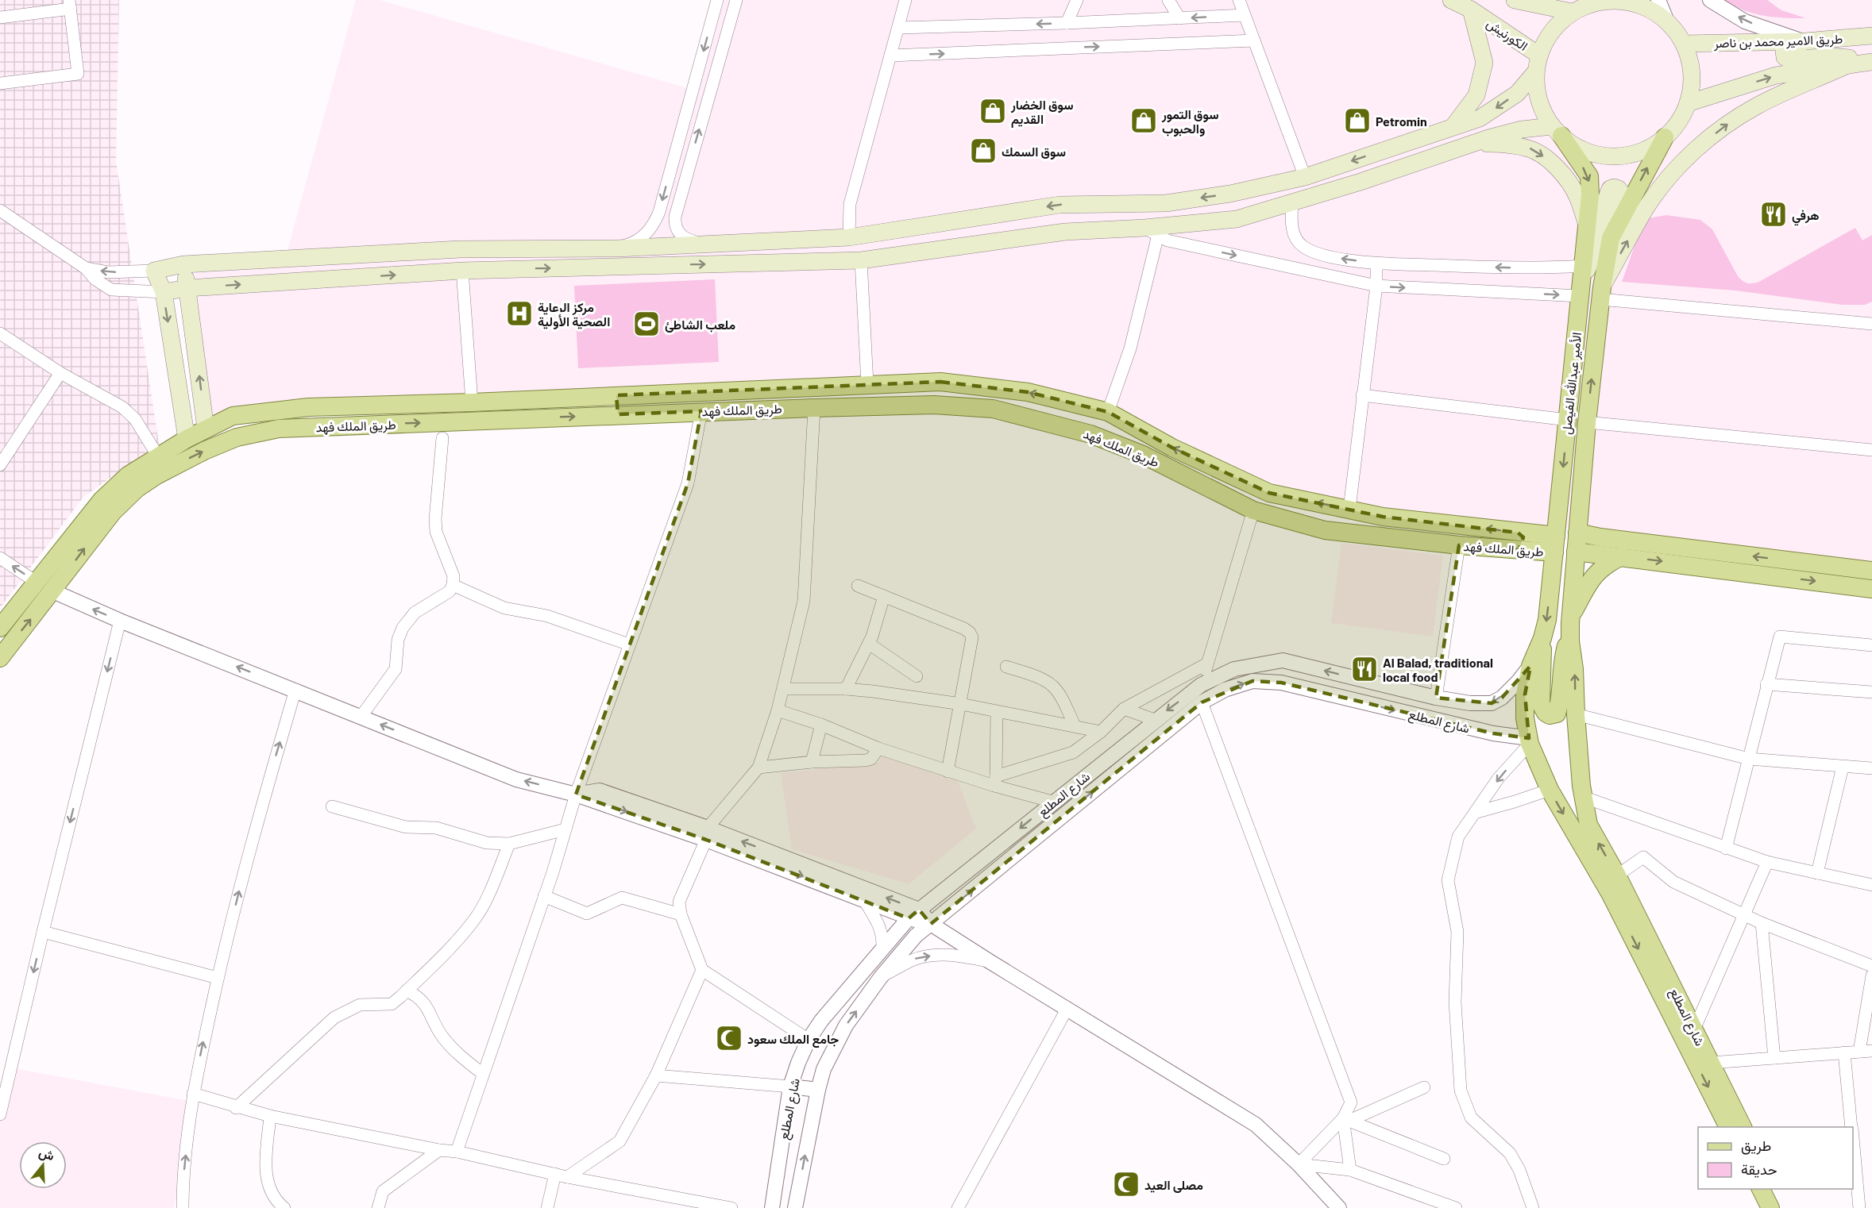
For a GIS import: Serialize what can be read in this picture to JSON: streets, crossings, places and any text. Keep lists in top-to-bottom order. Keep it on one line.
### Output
{"streets":{"main road":["الكورنيش","طريق الامير محمد بن ناصر","الأمير عبدالله الفيصل","طريق الملك فهد","شارع المطلع"]},"crossings":[["الكورنيش","طريق الامير محمد بن ناصر"],["الكورنيش","الأمير عبدالله الفيصل"],["طريق الامير محمد بن ناصر","الأمير عبدالله الفيصل"],["الأمير عبدالله الفيصل","طريق الملك فهد"],["الأمير عبدالله الفيصل","شارع المطلع"]],"places":{"shop":["سوق الخضار القديم","سوق التمور والحبوب","Petromin","سوق السمك"],"restaurant":["هرفي","Al Balad, traditional local food"],"hospital":["مركز الرعاية الصحية الأولية"],"sports":["ملعب الشاطئ"],"mosque":["جامع الملك سعود","مصلى العيد"]},"legend":["طريق","حديقة"],"north":"top"}
